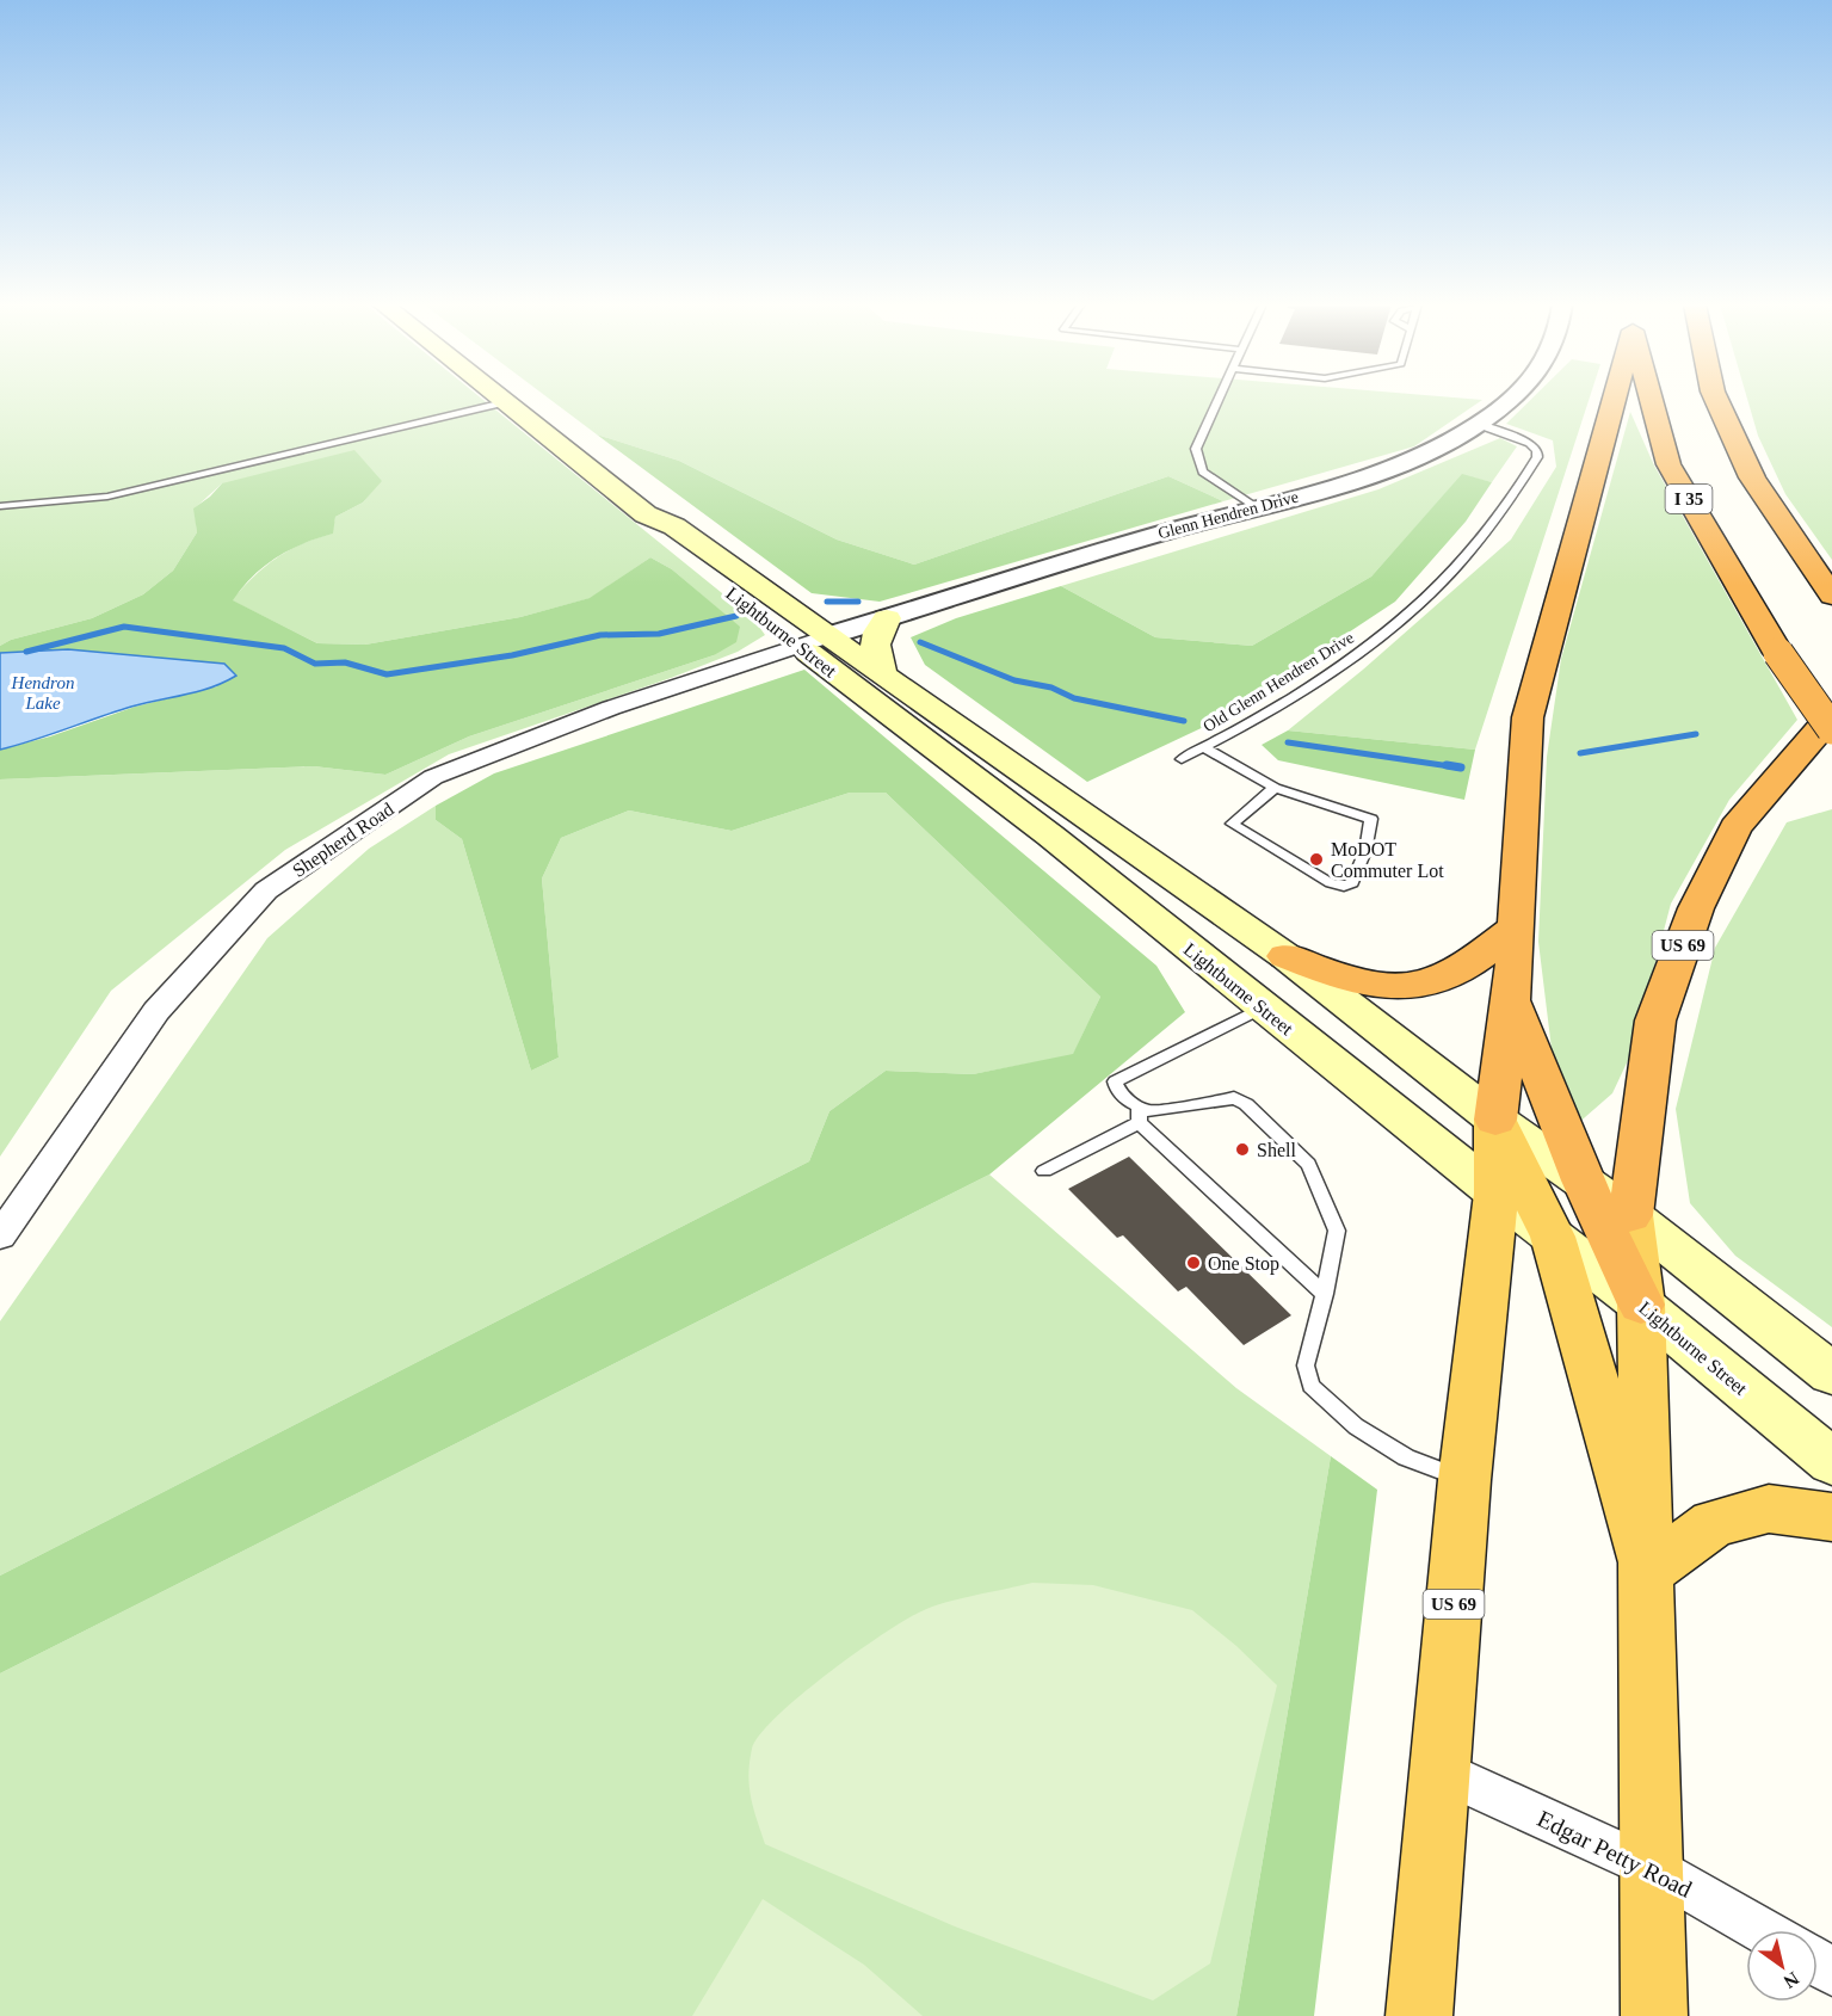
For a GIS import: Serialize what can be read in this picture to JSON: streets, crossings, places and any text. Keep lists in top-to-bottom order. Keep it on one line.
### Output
{"streets":{"highway":["I 35","US 69"],"main road":["Lightburne Street"],"street":["Glenn Hendren Drive","Shepherd Road","Edgar Petty Road"],"lane":["Old Glenn Hendren Drive"]},"crossings":[["Glenn Hendren Drive","Lightburne Street"],["Glenn Hendren Drive","Old Glenn Hendren Drive"],["Glenn Hendren Drive","Shepherd Road"],["Lightburne Street","Shepherd Road"],["Lightburne Street","US 69"],["US 69","Edgar Petty Road"]],"water":["Hendron Lake"],"places":["MoDOT Commuter Lot","Shell","One Stop"],"north":"bottom right"}
